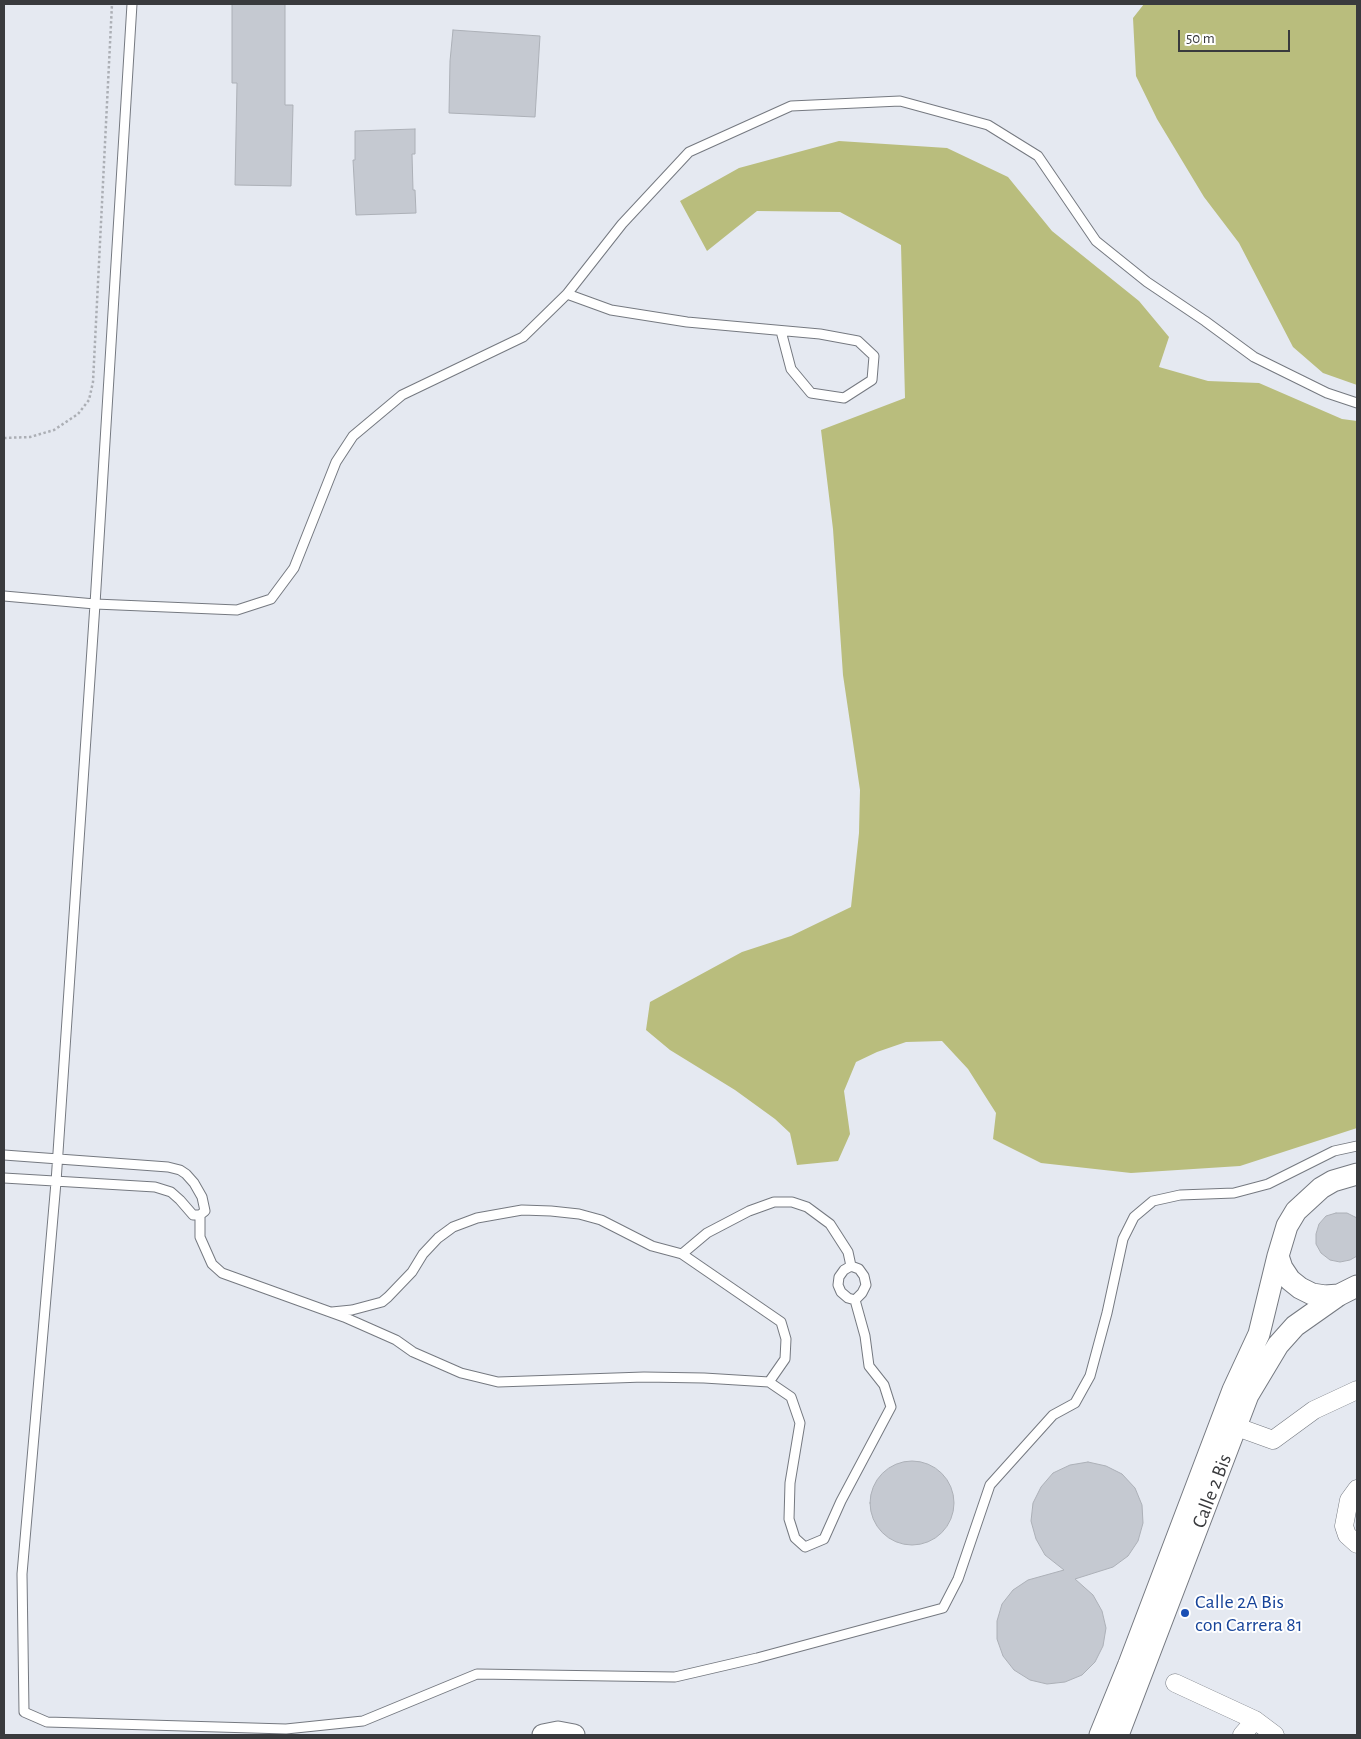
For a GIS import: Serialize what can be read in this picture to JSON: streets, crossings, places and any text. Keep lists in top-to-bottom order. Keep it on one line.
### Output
{"streets":{"street":["Calle 2 Bis"]},"places":["Calle 2A Bis con Carrera 81"],"scale_bar":"50 m"}
